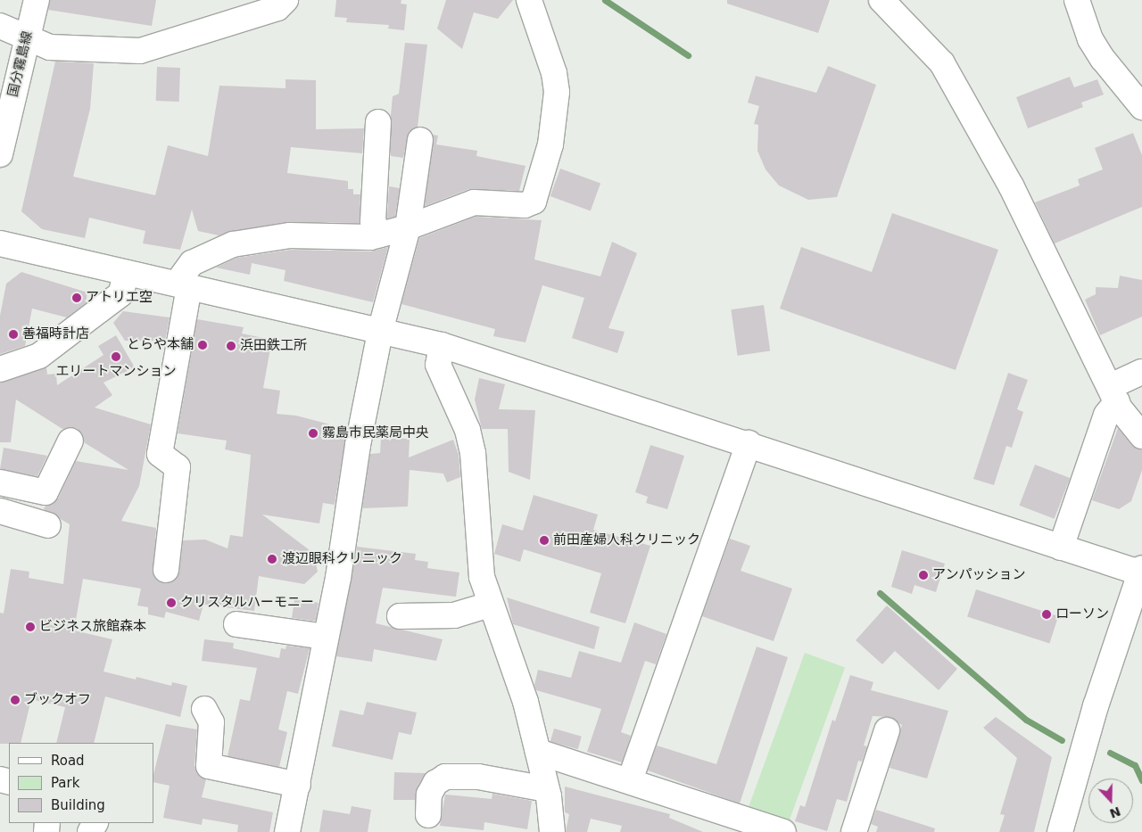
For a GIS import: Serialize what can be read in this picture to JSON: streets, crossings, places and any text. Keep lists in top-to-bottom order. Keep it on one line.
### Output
{"streets":{"street":["国分霧島線"]},"places":["アトリエ空","善福時計店","とらや本舗","浜田鉄工所","エリートマンション","霧島市民薬局中央","前田産婦人科クリニック","渡辺眼科クリニック","アンパッション","クリスタルハーモニー","ローソン","ビジネス旅館森本","ブックオフ"],"legend":["Road","Park","Building"],"north":"bottom"}
